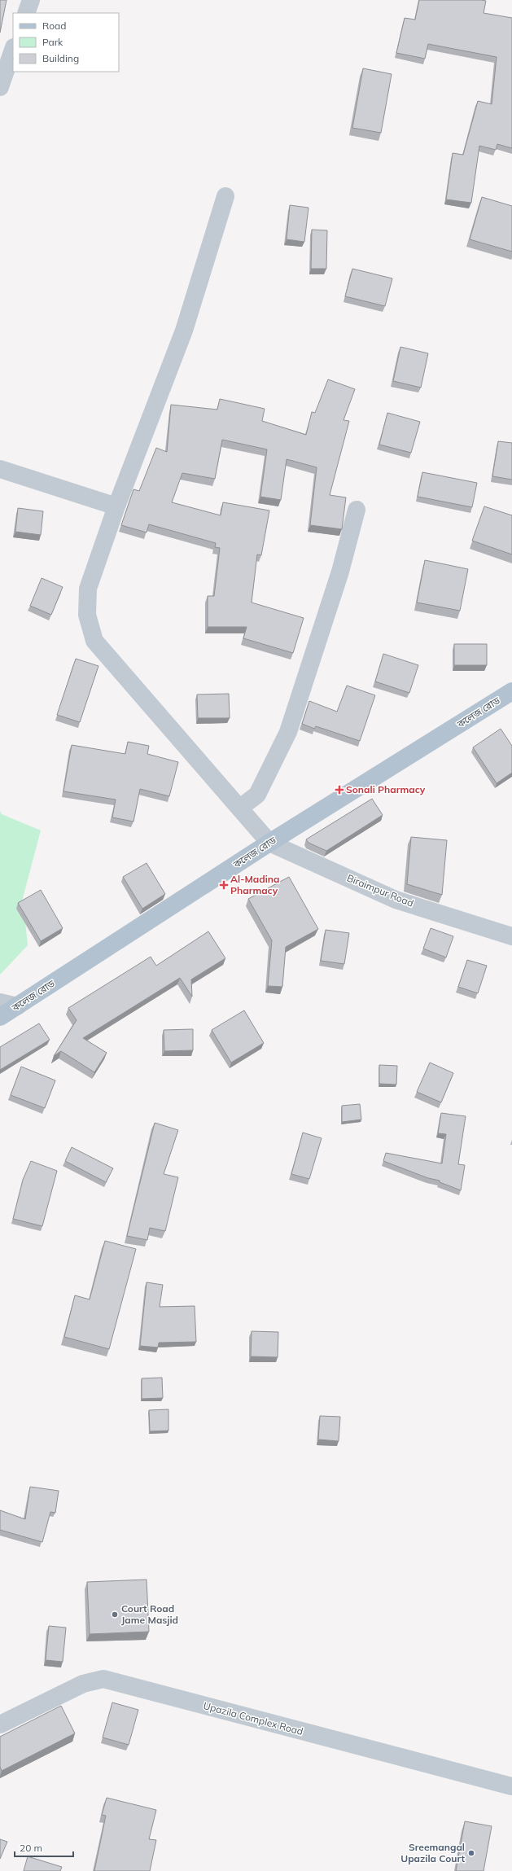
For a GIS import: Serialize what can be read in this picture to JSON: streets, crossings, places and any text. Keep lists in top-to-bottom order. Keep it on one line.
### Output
{"streets":{"main road":["কলেজ রোড"],"street":["Biraimpur Road","Upazila Complex Road"]},"crossings":[["কলেজ রোড","Biraimpur Road"]],"places":{"health":["Sonali Pharmacy","Al-Madina Pharmacy"],"other":["Court Road Jame Masjid","Sreemangal Upazila Court"]},"legend":["Road","Park","Building"],"scale_bar":"20 m"}
